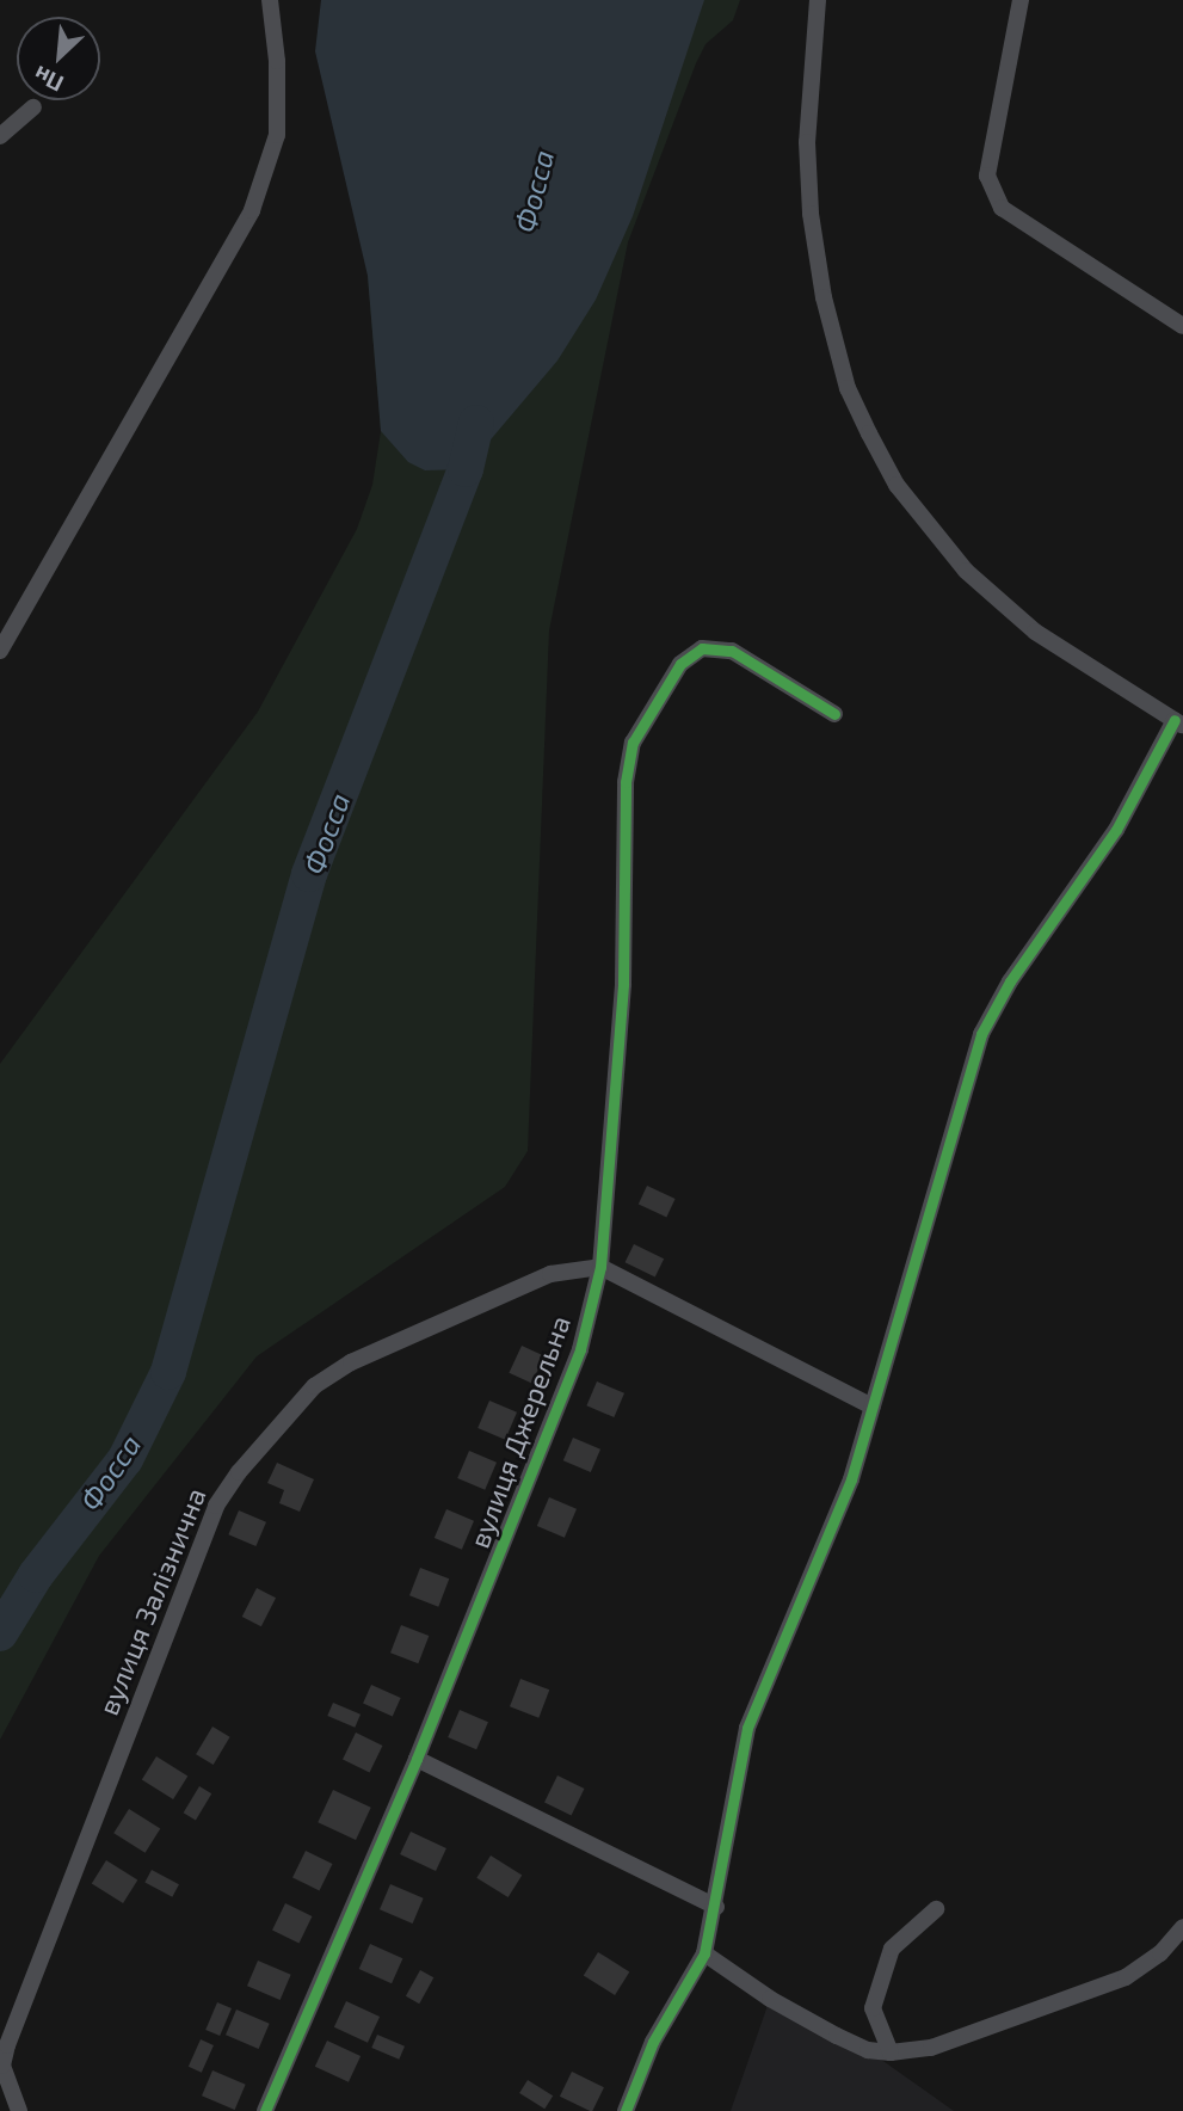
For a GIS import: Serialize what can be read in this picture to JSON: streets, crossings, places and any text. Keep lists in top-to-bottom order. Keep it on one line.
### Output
{"streets":{"street":["вулиця Джерельна","вулиця Залізнична"]},"crossings":[["вулиця Джерельна","вулиця Залізнична"]],"water":["Фосса"],"north":"bottom left"}
